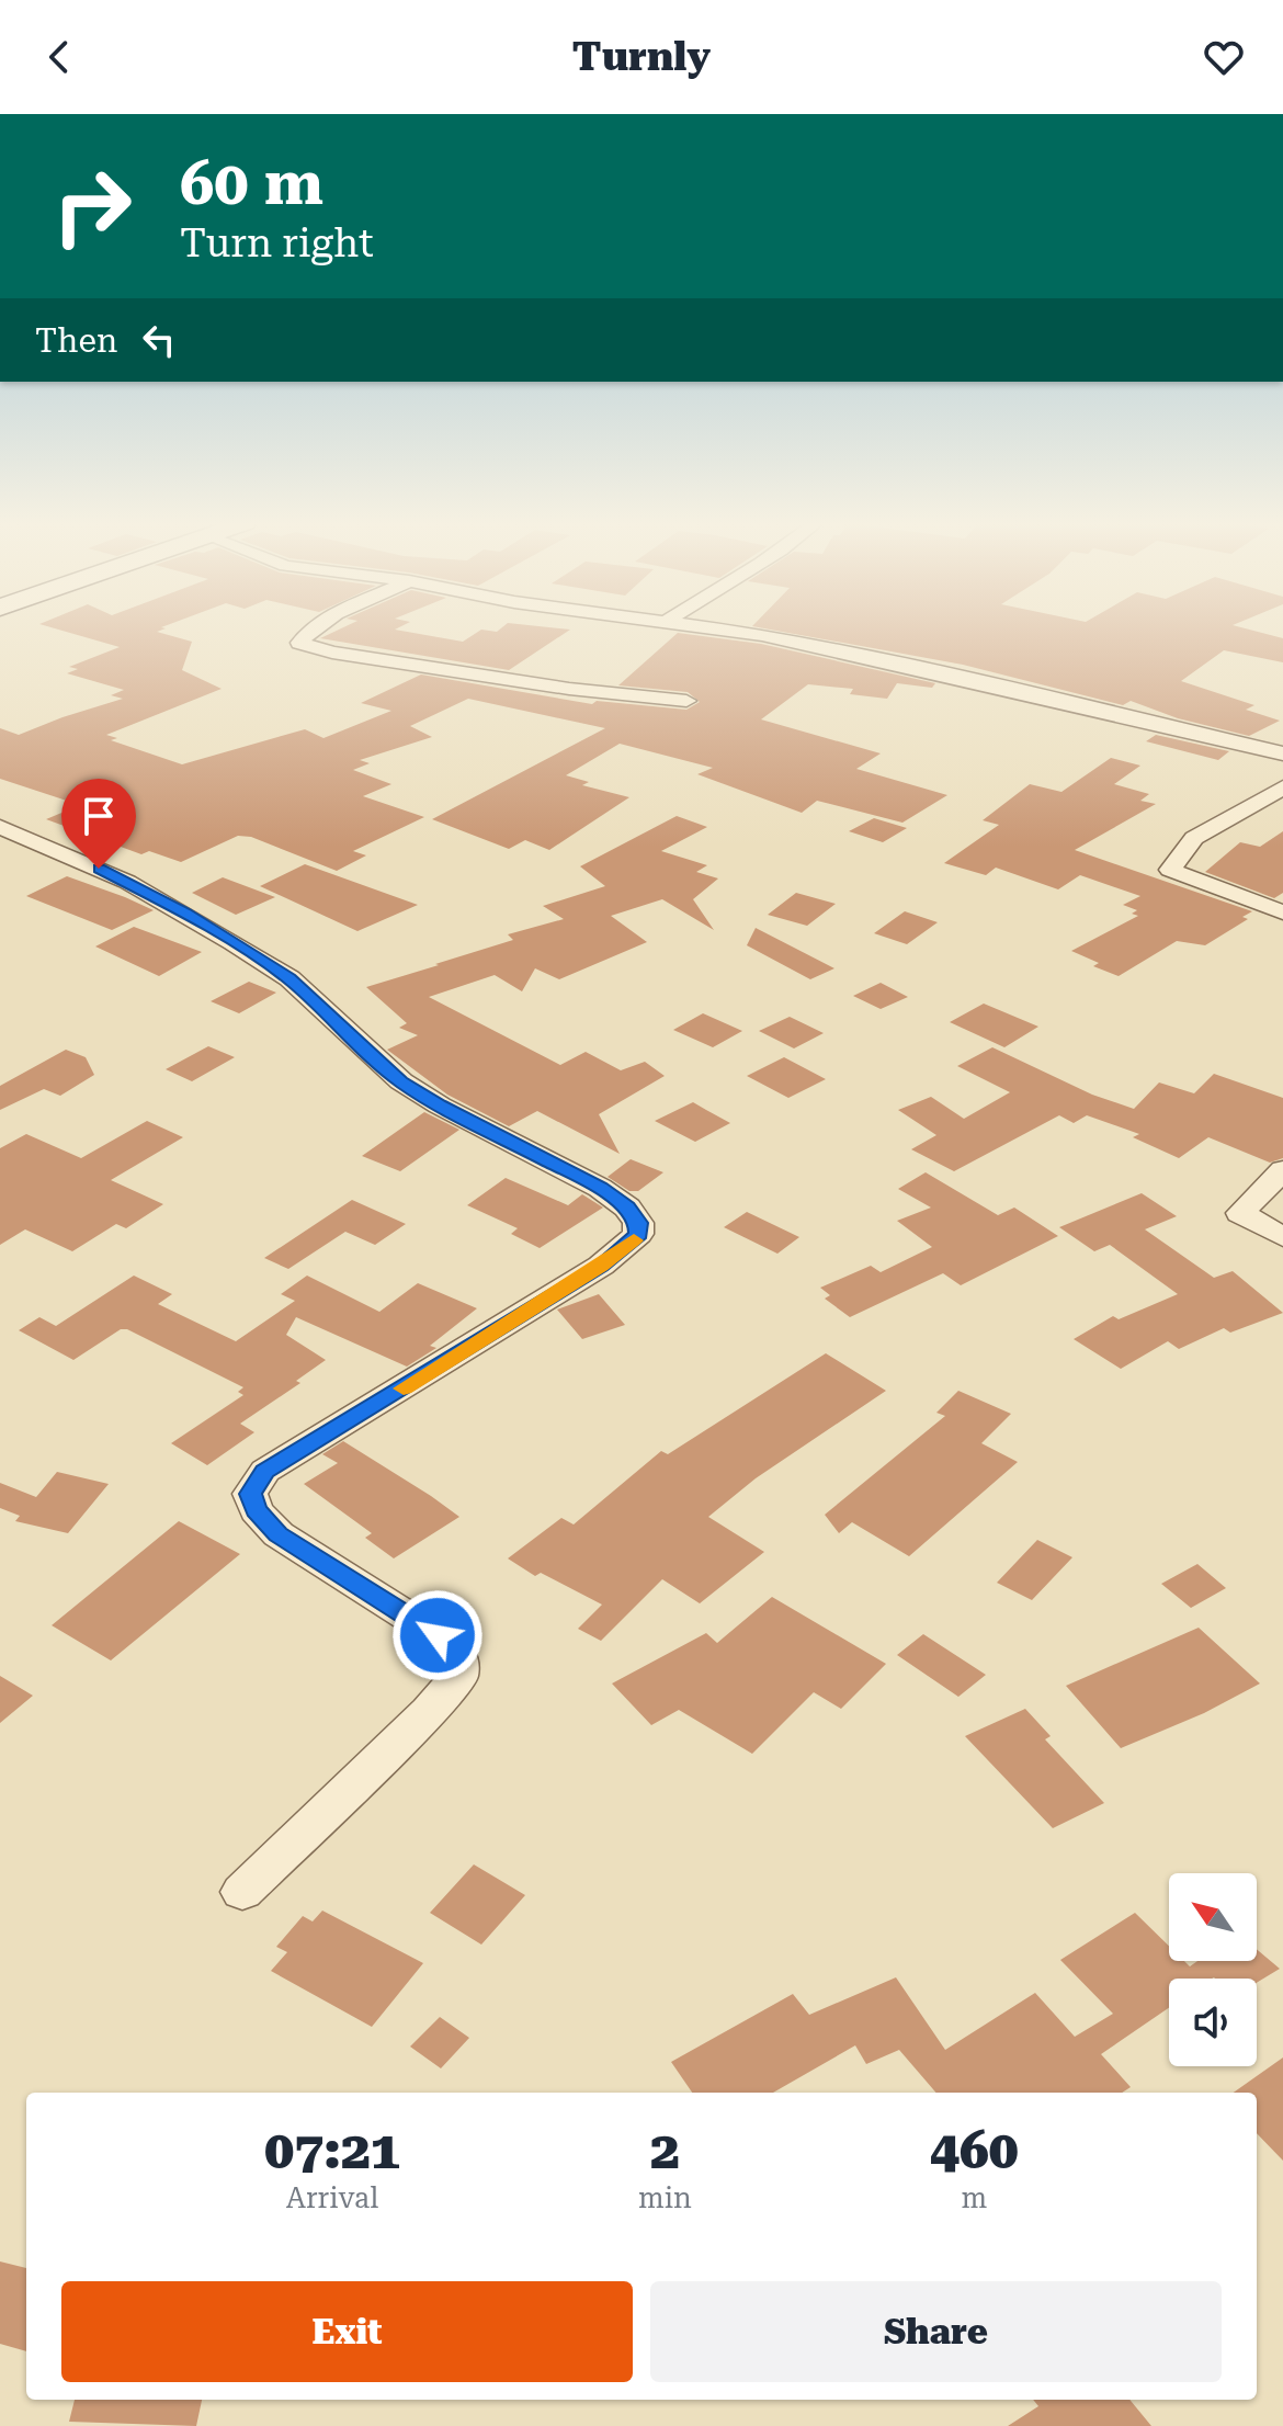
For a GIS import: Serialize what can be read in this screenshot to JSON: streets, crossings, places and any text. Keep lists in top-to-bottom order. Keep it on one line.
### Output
{"north":"top left","page":{"header":"Turnly","turn":["60 m","Turn right"],"then":"Then","eta":["07:21","Arrival","2","min","460","m"],"buttons":["Exit","Share"]}}
